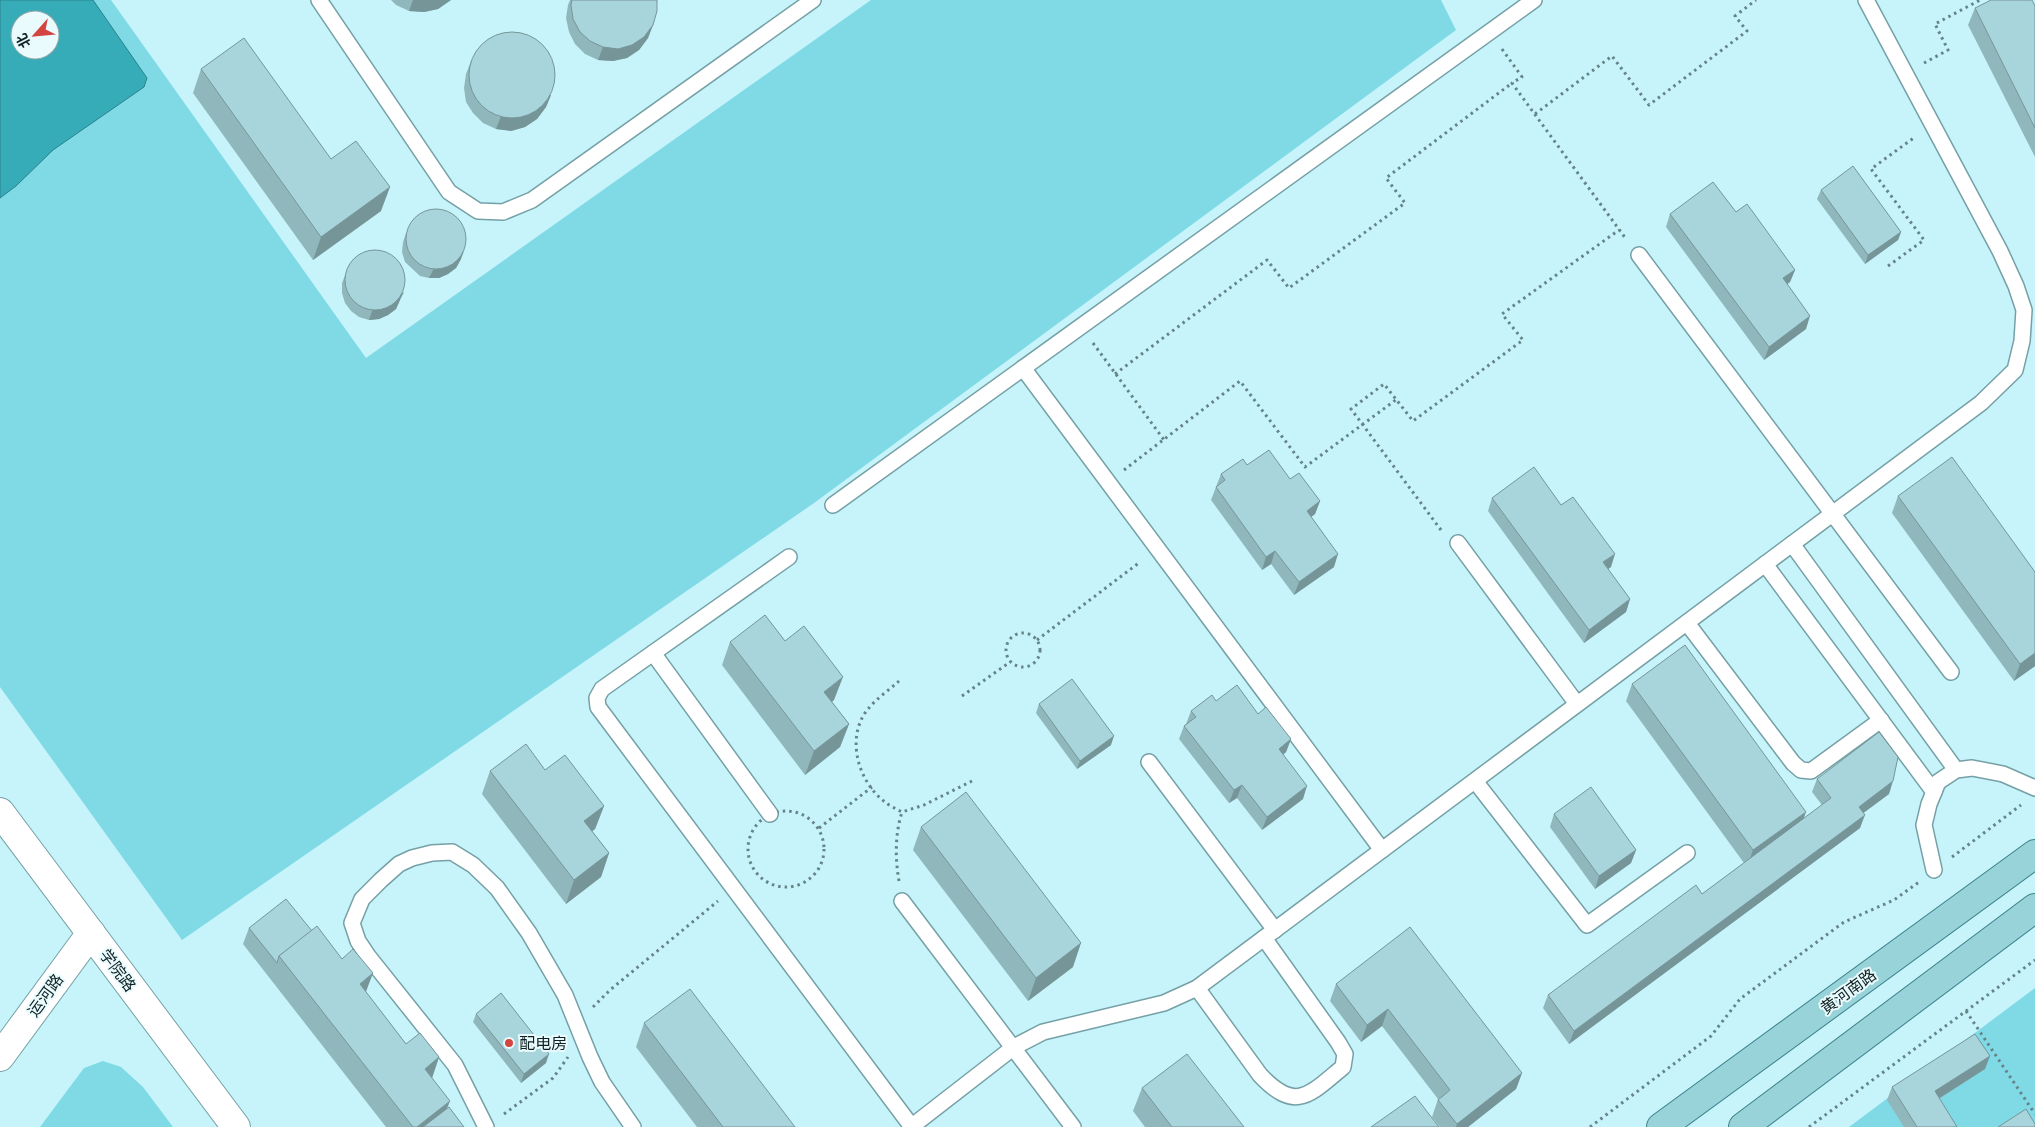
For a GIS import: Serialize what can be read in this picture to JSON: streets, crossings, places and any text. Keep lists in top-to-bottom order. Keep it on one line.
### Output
{"streets":{"main road":["黄河南路"],"street":["学院路","运河路"]},"crossings":[["学院路","运河路"]],"places":["配电房"],"north":"bottom left"}
